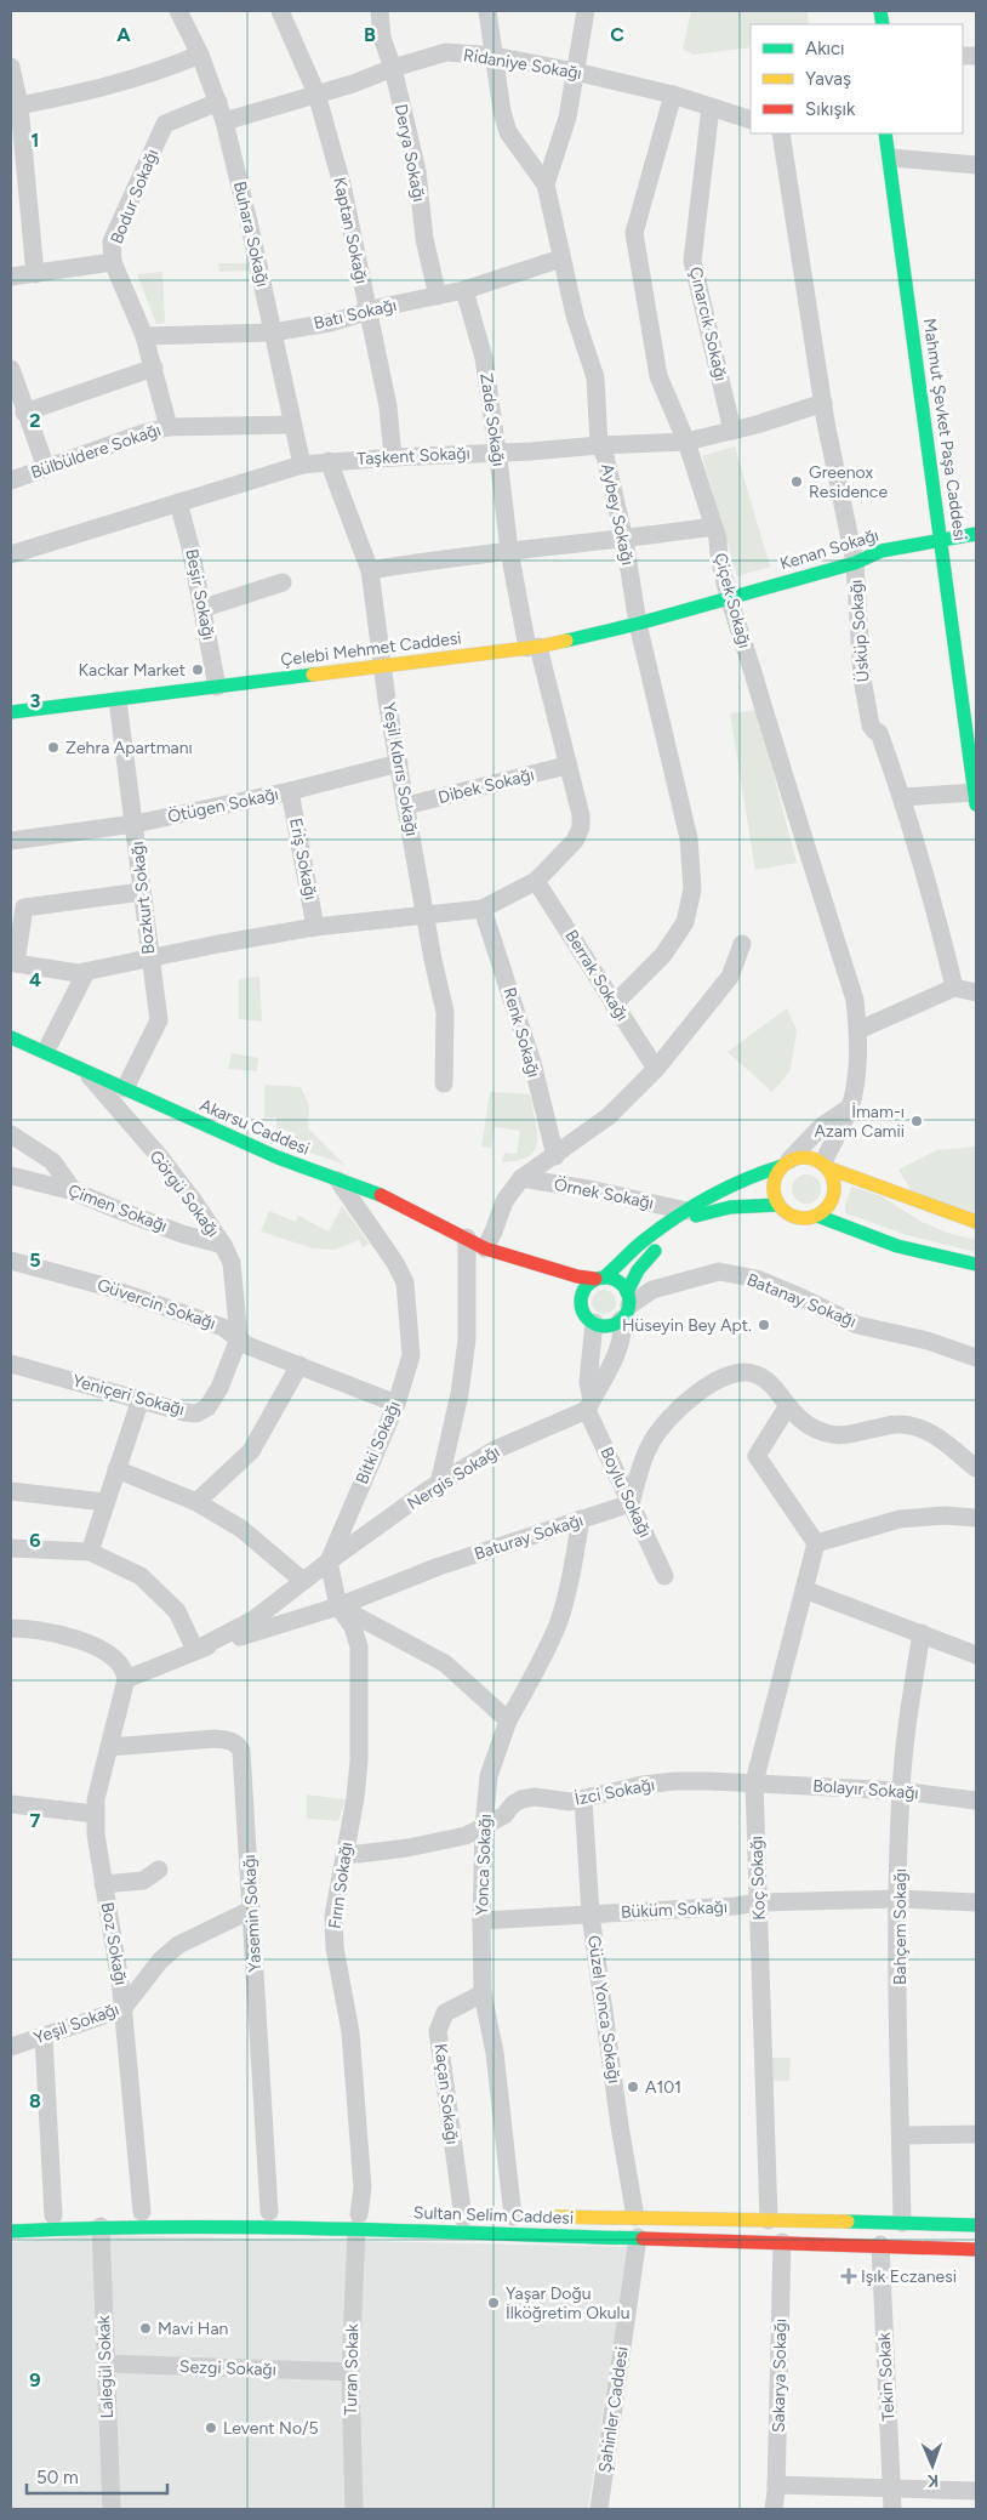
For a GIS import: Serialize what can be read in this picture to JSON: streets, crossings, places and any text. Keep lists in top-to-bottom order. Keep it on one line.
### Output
{"streets":{"main road":["Mahmut Şevket Paşa Caddesi","Kenan Sokağı","Çelebi Mehmet Caddesi","Akarsu Caddesi","Sultan Selim Caddesi"],"street":["Ridaniye Sokağı","Derya Sokağı","Bodur Sokağı","Kaptan Sokağı","Buhara Sokağı","Batı Sokağı","Çınarcık Sokağı","Zade Sokağı","Bülbüldere Sokağı","Taşkent Sokağı","Aybey Sokağı","Beşir Sokağı","Çiçek Sokağı","Üsküp Sokağı","Yeşil Kıbrıs Sokağı","Dibek Sokağı","Ötügen Sokağı","Eriş Sokağı","Bozkurt Sokağı","Berrak Sokağı","Renk Sokağı","Görgü Sokağı","Örnek Sokağı","Çimen Sokağı","Batanay Sokağı","Güvercin Sokağı","Yeniçeri Sokağı","Bitki Sokağı","Nergis Sokağı","Boylu Sokağı","Baturay Sokağı","Bolayır Sokağı","İzci Sokağı","Yonca Sokağı","Koç Sokağı","Fırın Sokağı","Büküm Sokağı","Yasemin Sokağı","Bahçem Sokağı","Boz Sokağı","Güzel Yonca Sokağı","Yeşil Sokağı","Kaçan Sokağı","Lalegül Sokak","Sezgi Sokağı","Turan Sokak","Sakarya Sokağı","Tekin Sokak","Şahinler Caddesi"]},"crossings":[["Ridaniye Sokağı","Derya Sokağı"],["Ridaniye Sokağı","Kaptan Sokağı"],["Ridaniye Sokağı","Buhara Sokağı"],["Ridaniye Sokağı","Çınarcık Sokağı"],["Ridaniye Sokağı","Aybey Sokağı"],["Ridaniye Sokağı","Çiçek Sokağı"],["Derya Sokağı","Batı Sokağı"],["Bodur Sokağı","Buhara Sokağı"],["Bodur Sokağı","Batı Sokağı"],["Bodur Sokağı","Bülbüldere Sokağı"],["Kaptan Sokağı","Batı Sokağı"],["Kaptan Sokağı","Taşkent Sokağı"],["Buhara Sokağı","Batı Sokağı"],["Buhara Sokağı","Bülbüldere Sokağı"],["Buhara Sokağı","Taşkent Sokağı"],["Batı Sokağı","Zade Sokağı"],["Batı Sokağı","Aybey Sokağı"],["Çınarcık Sokağı","Taşkent Sokağı"],["Zade Sokağı","Taşkent Sokağı"],["Zade Sokağı","Çelebi Mehmet Caddesi"],["Zade Sokağı","Dibek Sokağı"],["Zade Sokağı","Berrak Sokağı"],["Mahmut Şevket Paşa Caddesi","Kenan Sokağı"],["Taşkent Sokağı","Aybey Sokağı"],["Taşkent Sokağı","Beşir Sokağı"],["Taşkent Sokağı","Çiçek Sokağı"],["Taşkent Sokağı","Üsküp Sokağı"],["Taşkent Sokağı","Yeşil Kıbrıs Sokağı"],["Aybey Sokağı","Çelebi Mehmet Caddesi"],["Aybey Sokağı","Berrak Sokağı"],["Kenan Sokağı","Çiçek Sokağı"],["Kenan Sokağı","Üsküp Sokağı"],["Kenan Sokağı","Çelebi Mehmet Caddesi"],["Beşir Sokağı","Çelebi Mehmet Caddesi"],["Çiçek Sokağı","Çelebi Mehmet Caddesi"],["Çelebi Mehmet Caddesi","Yeşil Kıbrıs Sokağı"],["Çelebi Mehmet Caddesi","Bozkurt Sokağı"],["Yeşil Kıbrıs Sokağı","Dibek Sokağı"],["Yeşil Kıbrıs Sokağı","Ötügen Sokağı"],["Ötügen Sokağı","Eriş Sokağı"],["Ötügen Sokağı","Bozkurt Sokağı"],["Bozkurt Sokağı","Akarsu Caddesi"],["Akarsu Caddesi","Görgü Sokağı"],["Akarsu Caddesi","Batanay Sokağı"],["Akarsu Caddesi","Bitki Sokağı"],["Görgü Sokağı","Çimen Sokağı"],["Görgü Sokağı","Güvercin Sokağı"],["Görgü Sokağı","Yeniçeri Sokağı"],["Güvercin Sokağı","Yeniçeri Sokağı"],["Güvercin Sokağı","Bitki Sokağı"],["Bitki Sokağı","Nergis Sokağı"],["Bitki Sokağı","Baturay Sokağı"],["Bitki Sokağı","Fırın Sokağı"],["Nergis Sokağı","Boylu Sokağı"],["Nergis Sokağı","Fırın Sokağı"],["Boylu Sokağı","Baturay Sokağı"],["Baturay Sokağı","Yonca Sokağı"],["Baturay Sokağı","Fırın Sokağı"],["Baturay Sokağı","Boz Sokağı"],["Bolayır Sokağı","İzci Sokağı"],["Bolayır Sokağı","Koç Sokağı"],["Bolayır Sokağı","Bahçem Sokağı"],["İzci Sokağı","Yonca Sokağı"],["İzci Sokağı","Koç Sokağı"],["İzci Sokağı","Fırın Sokağı"],["İzci Sokağı","Güzel Yonca Sokağı"],["Yonca Sokağı","Büküm Sokağı"],["Yonca Sokağı","Kaçan Sokağı"],["Yonca Sokağı","Sultan Selim Caddesi"],["Koç Sokağı","Büküm Sokağı"],["Koç Sokağı","Sultan Selim Caddesi"],["Fırın Sokağı","Sultan Selim Caddesi"],["Fırın Sokağı","Turan Sokak"],["Büküm Sokağı","Bahçem Sokağı"],["Büküm Sokağı","Güzel Yonca Sokağı"],["Yasemin Sokağı","Boz Sokağı"],["Yasemin Sokağı","Yeşil Sokağı"],["Bahçem Sokağı","Sultan Selim Caddesi"],["Boz Sokağı","Yeşil Sokağı"],["Boz Sokağı","Sultan Selim Caddesi"],["Güzel Yonca Sokağı","Sultan Selim Caddesi"],["Sultan Selim Caddesi","Lalegül Sokak"],["Sultan Selim Caddesi","Turan Sokak"],["Sultan Selim Caddesi","Sakarya Sokağı"],["Sultan Selim Caddesi","Tekin Sokak"],["Sultan Selim Caddesi","Şahinler Caddesi"],["Lalegül Sokak","Sezgi Sokağı"],["Sezgi Sokağı","Turan Sokak"]],"places":{"other":["Greenox Residence","Kackar Market","Zehra Apartmanı","İmam-ı Azam Camii","Hüseyin Bey Apt.","A101","Yaşar Doğu İlköğretim Okulu","Mavi Han","Levent No/5"],"health":["Işık Eczanesi"]},"legend":["Akıcı","Yavaş","Sıkışık"],"scale_bar":"50 m","north":"bottom","grid":{"columns":["A","B","C"],"rows":["1","2","3","4","5","6","7","8","9"]}}
